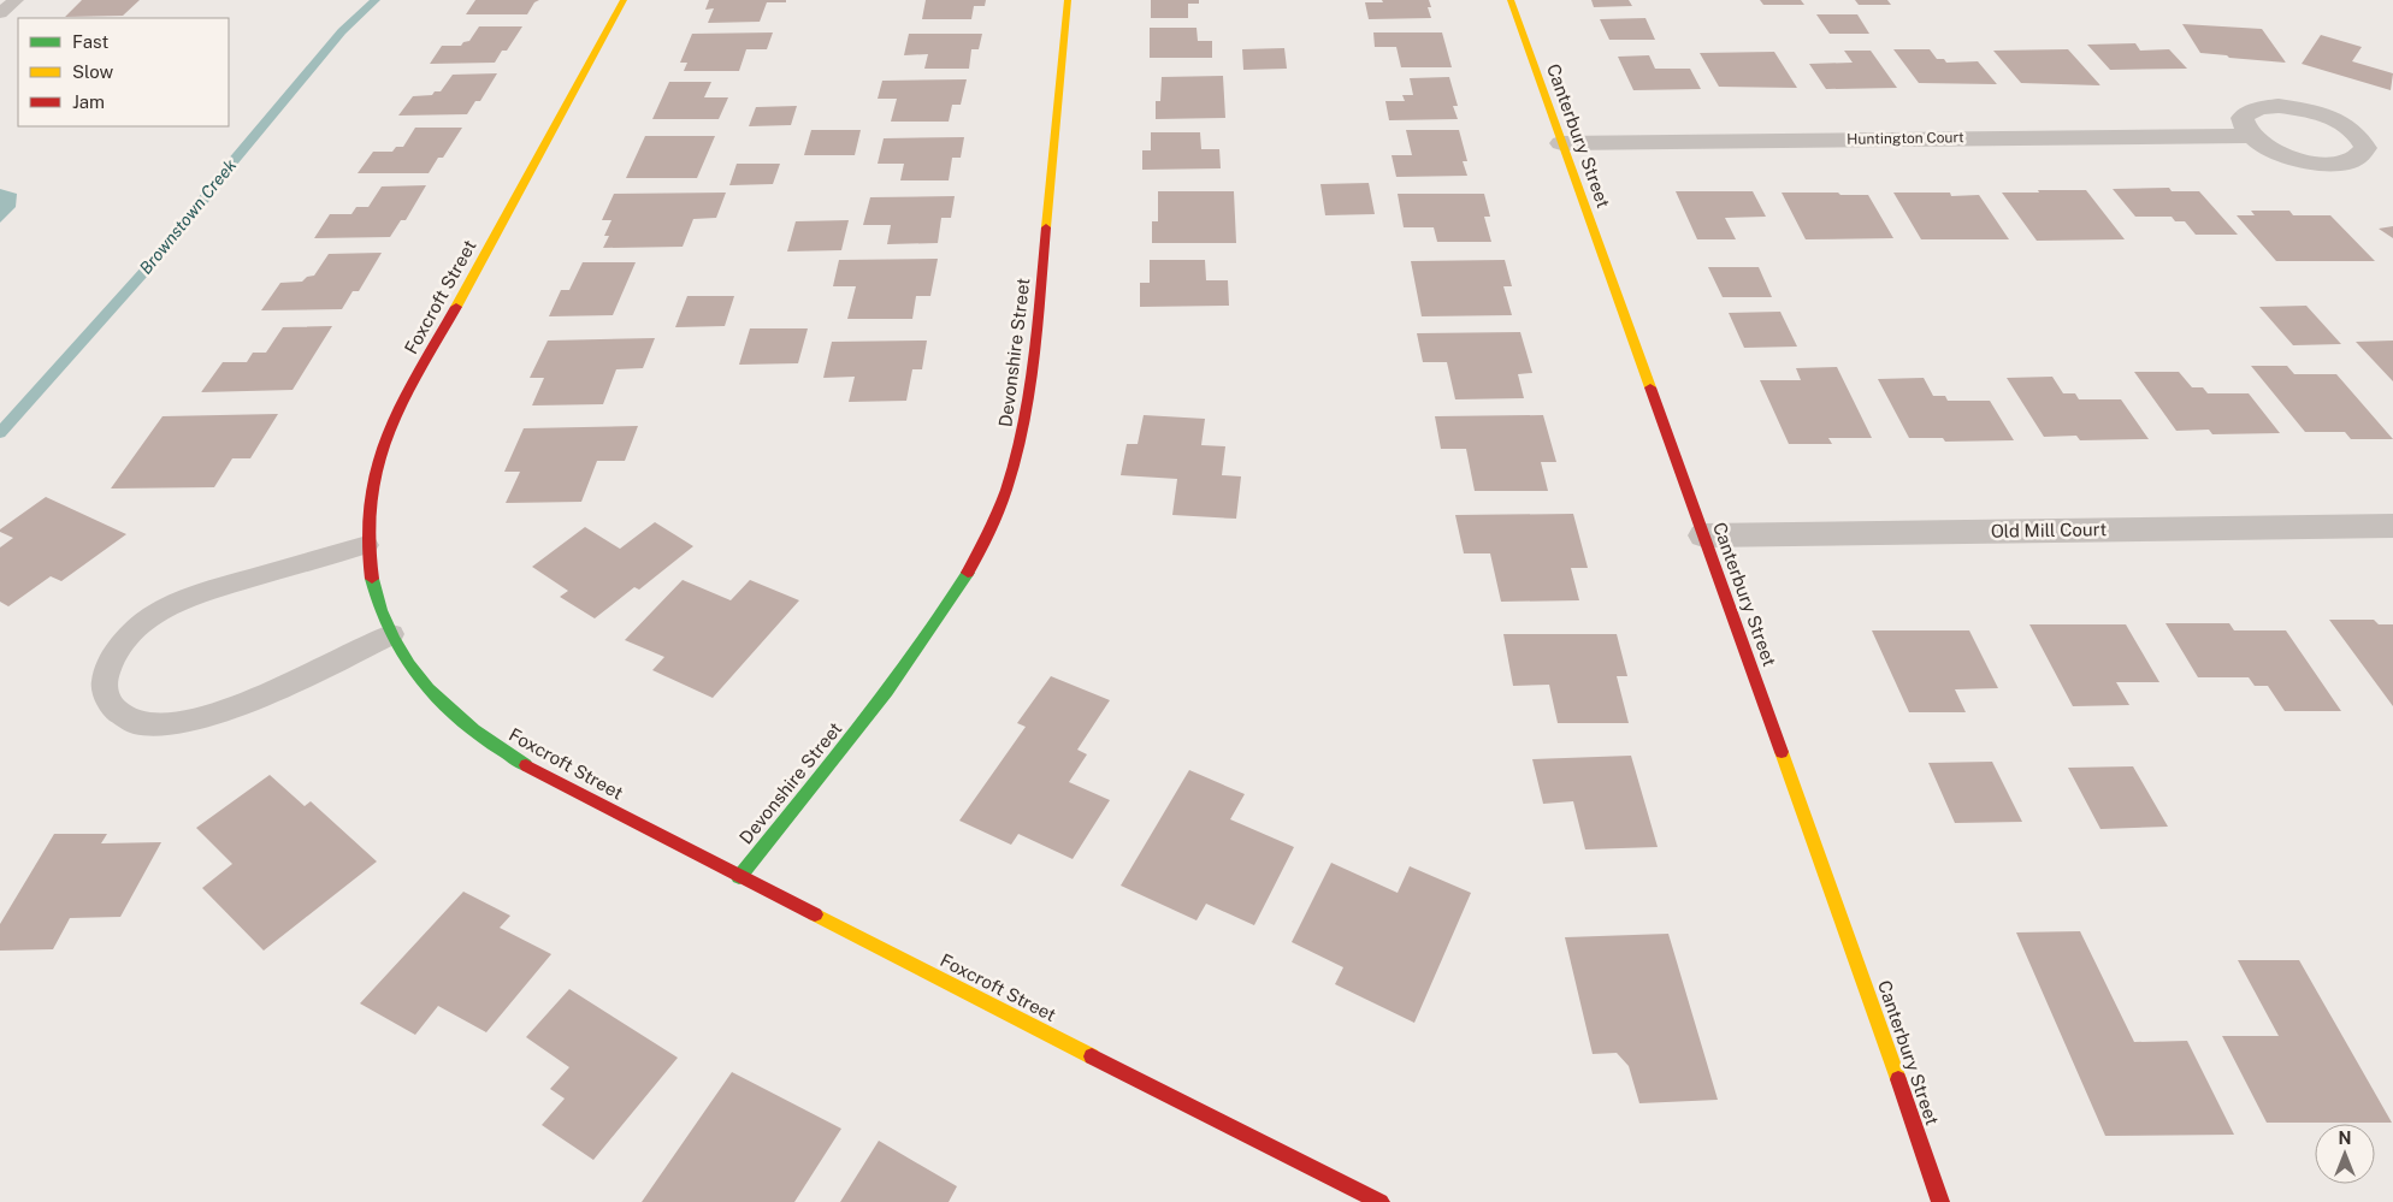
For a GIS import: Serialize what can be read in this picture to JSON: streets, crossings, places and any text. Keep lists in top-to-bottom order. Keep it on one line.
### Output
{"streets":{"street":["Canterbury Street","Huntington Court","Foxcroft Street","Devonshire Street","Old Mill Court"]},"crossings":[["Canterbury Street","Huntington Court"],["Canterbury Street","Old Mill Court"],["Foxcroft Street","Devonshire Street"]],"water":["Brownstown Creek"],"legend":["Fast","Slow","Jam"],"north":"top"}
